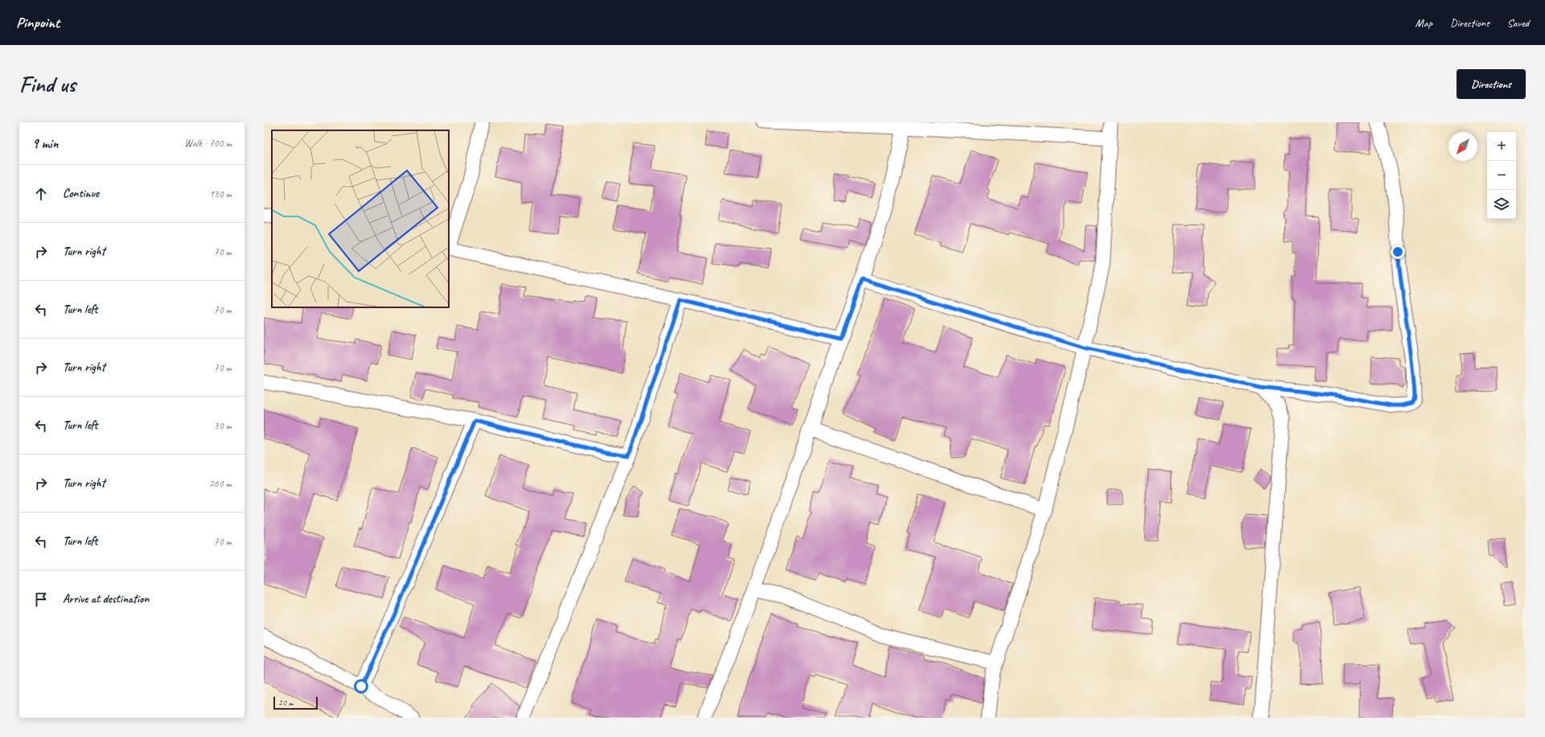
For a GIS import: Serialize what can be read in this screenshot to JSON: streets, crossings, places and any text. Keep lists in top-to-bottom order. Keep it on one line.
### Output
{"scale_bar":"20 m","north":"bottom left","page":{"header":"Pinpoint","nav":["Map","Directions","Saved"],"buttons":"Directions","title":"Find us","heading":["9 min","Walk · 700 m"],"map_buttons":["+","−"],"list":[["Continue","130 m"],["Turn right","70 m"],["Turn left","70 m"],["Turn right","70 m"],["Turn left","30 m"],["Turn right","260 m"],["Turn left","70 m"],"Arrive at destination"],"scale":"20 m"}}
